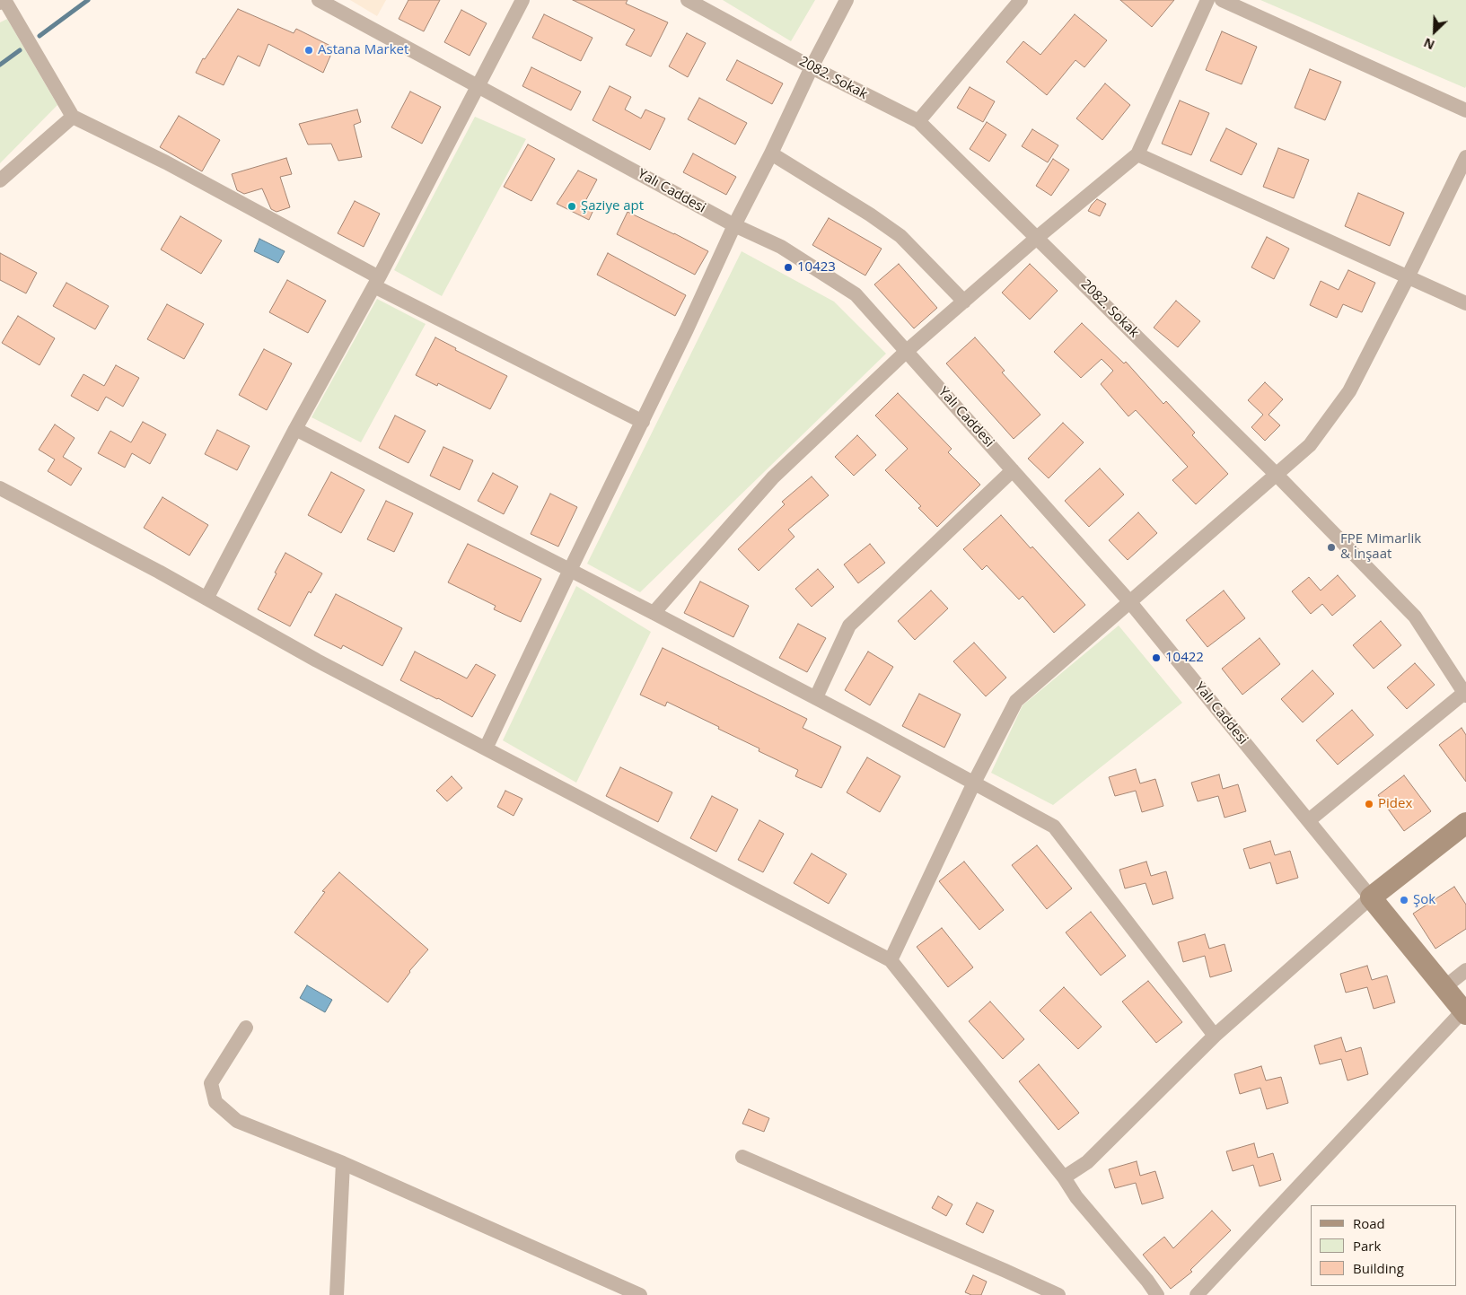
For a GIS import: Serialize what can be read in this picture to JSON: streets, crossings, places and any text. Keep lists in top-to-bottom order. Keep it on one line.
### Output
{"streets":{"street":["2082. Sokak","Yalı Caddesi"]},"places":["Astana Market","Şaziye apt","10423","FPE Mimarlik & İnşaat","10422","Pidex","Şok"],"legend":["Road","Park","Building"],"north":"bottom left"}
